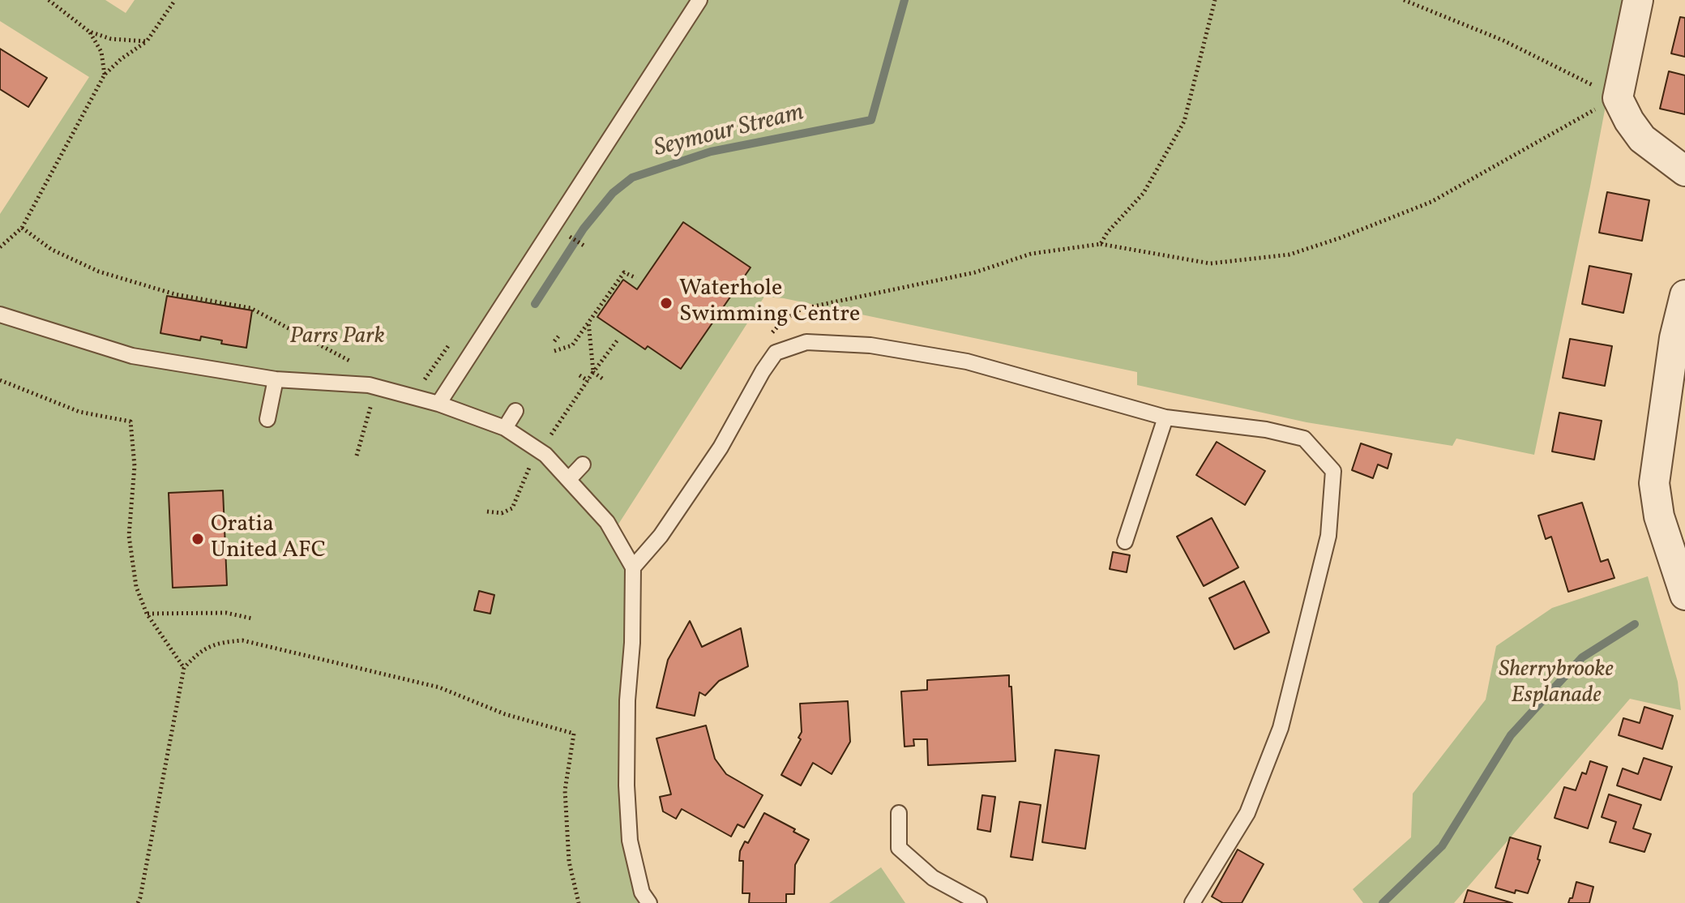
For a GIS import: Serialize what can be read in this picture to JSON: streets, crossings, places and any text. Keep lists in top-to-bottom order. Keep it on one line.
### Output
{"water":["Seymour Stream"],"parks":["Parrs Park","Sherrybrooke Esplanade"],"places":["Waterhole Swimming Centre","Oratia United AFC"]}
